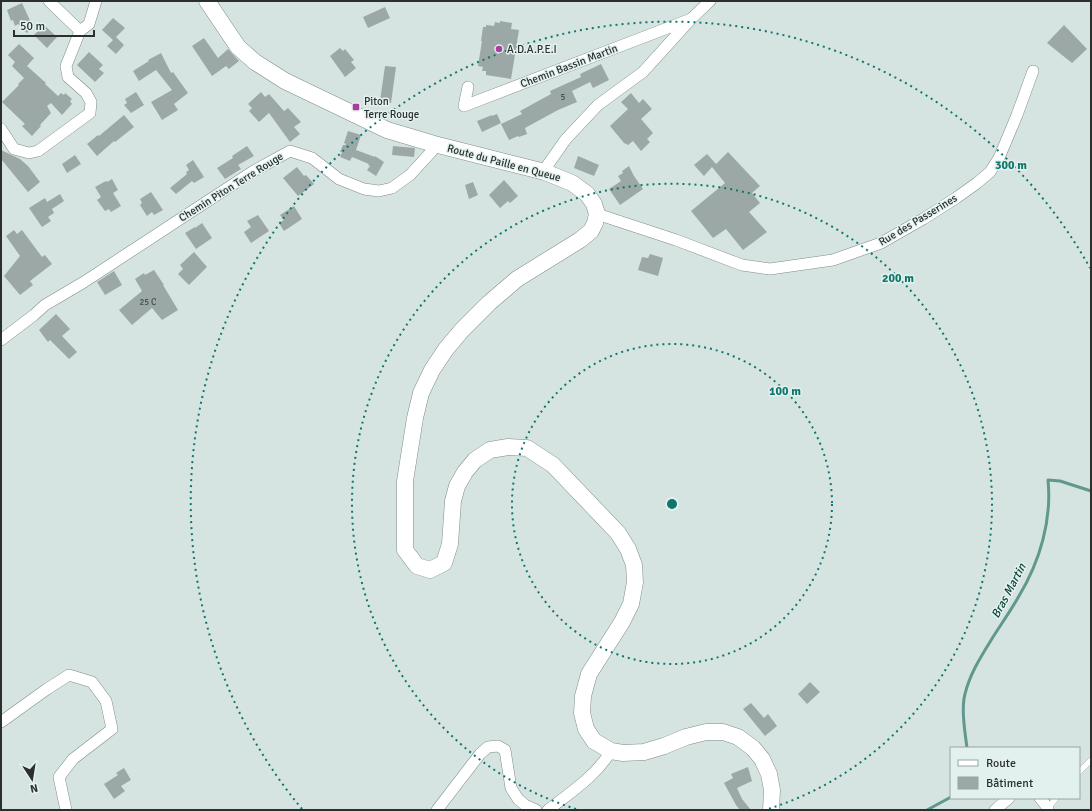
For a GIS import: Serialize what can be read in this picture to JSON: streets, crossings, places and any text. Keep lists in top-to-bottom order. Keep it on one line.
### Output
{"streets":{"main road":["Route du Paille en Queue"],"street":["Chemin Bassin Martin","Chemin Piton Terre Rouge","Rue des Passerines"]},"crossings":[["Chemin Bassin Martin","Route du Paille en Queue"],["Route du Paille en Queue","Chemin Piton Terre Rouge"],["Route du Paille en Queue","Rue des Passerines"]],"water":["Bras Martin"],"places":{"other":["A.D.A.P.E.I"],"transit":["Piton Terre Rouge"]},"house_numbers":["5","25 C"],"legend":["Route","Bâtiment"],"scale_bar":"50 m","north":"bottom","rings":["300 m","200 m","100 m"]}
